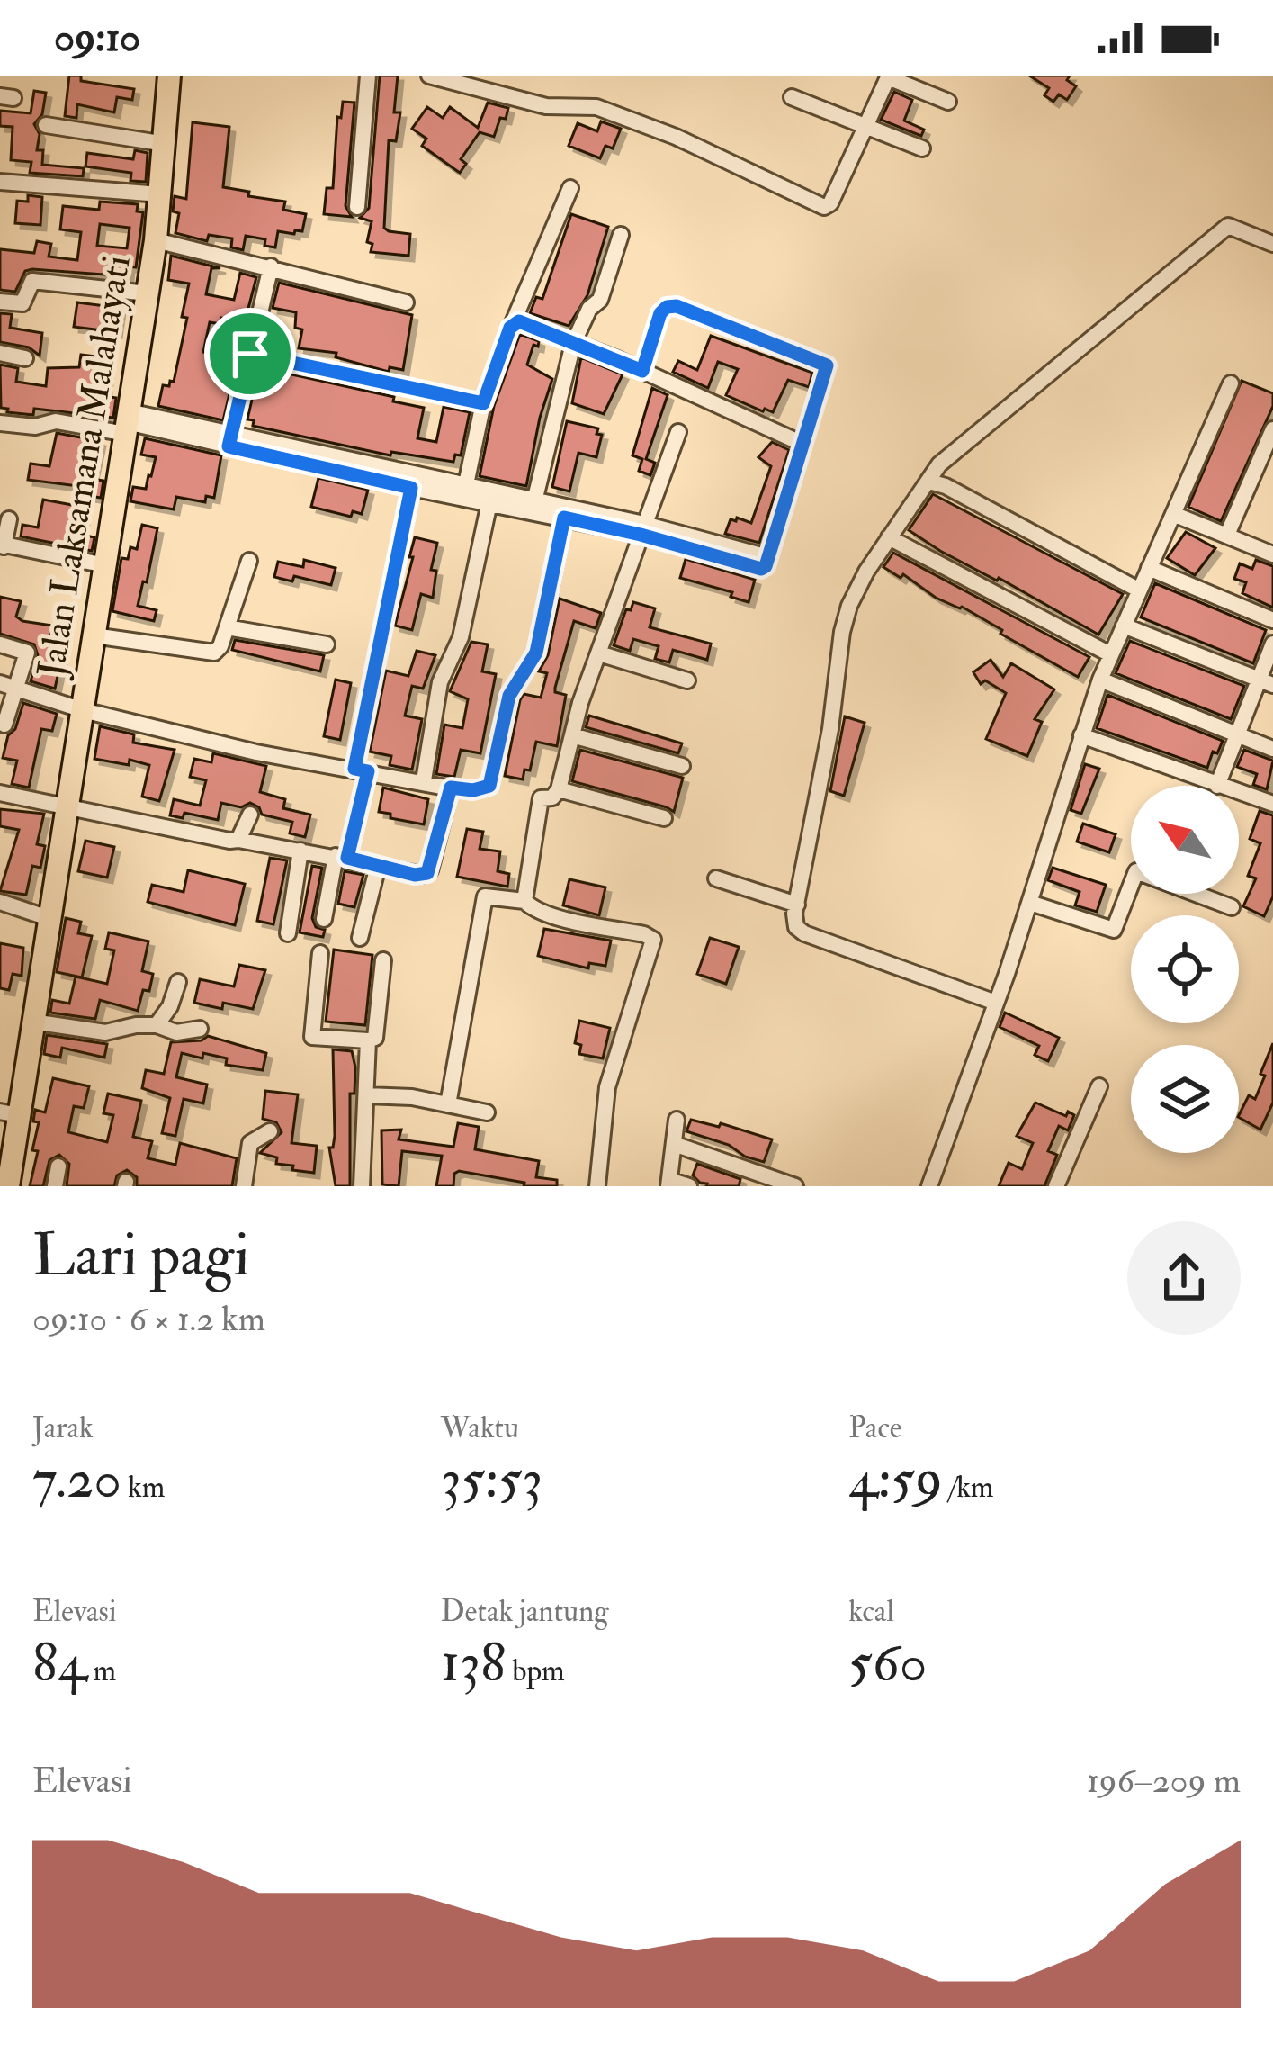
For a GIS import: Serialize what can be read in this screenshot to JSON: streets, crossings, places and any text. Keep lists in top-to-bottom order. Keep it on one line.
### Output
{"streets":{"highway":["Jalan Laksamana Malahayati"]},"north":"top left","page":{"status":"09:10","heading":["Lari pagi","09:10 · 6 × 1.2 km"],"stats":[["Jarak","7.20 km"],["Waktu","35:53"],["Pace","4:59 /km"],["Elevasi","84 m"],["Detak jantung","138 bpm"],["kcal","560"]],"chart":["Elevasi","196–209 m"]}}
